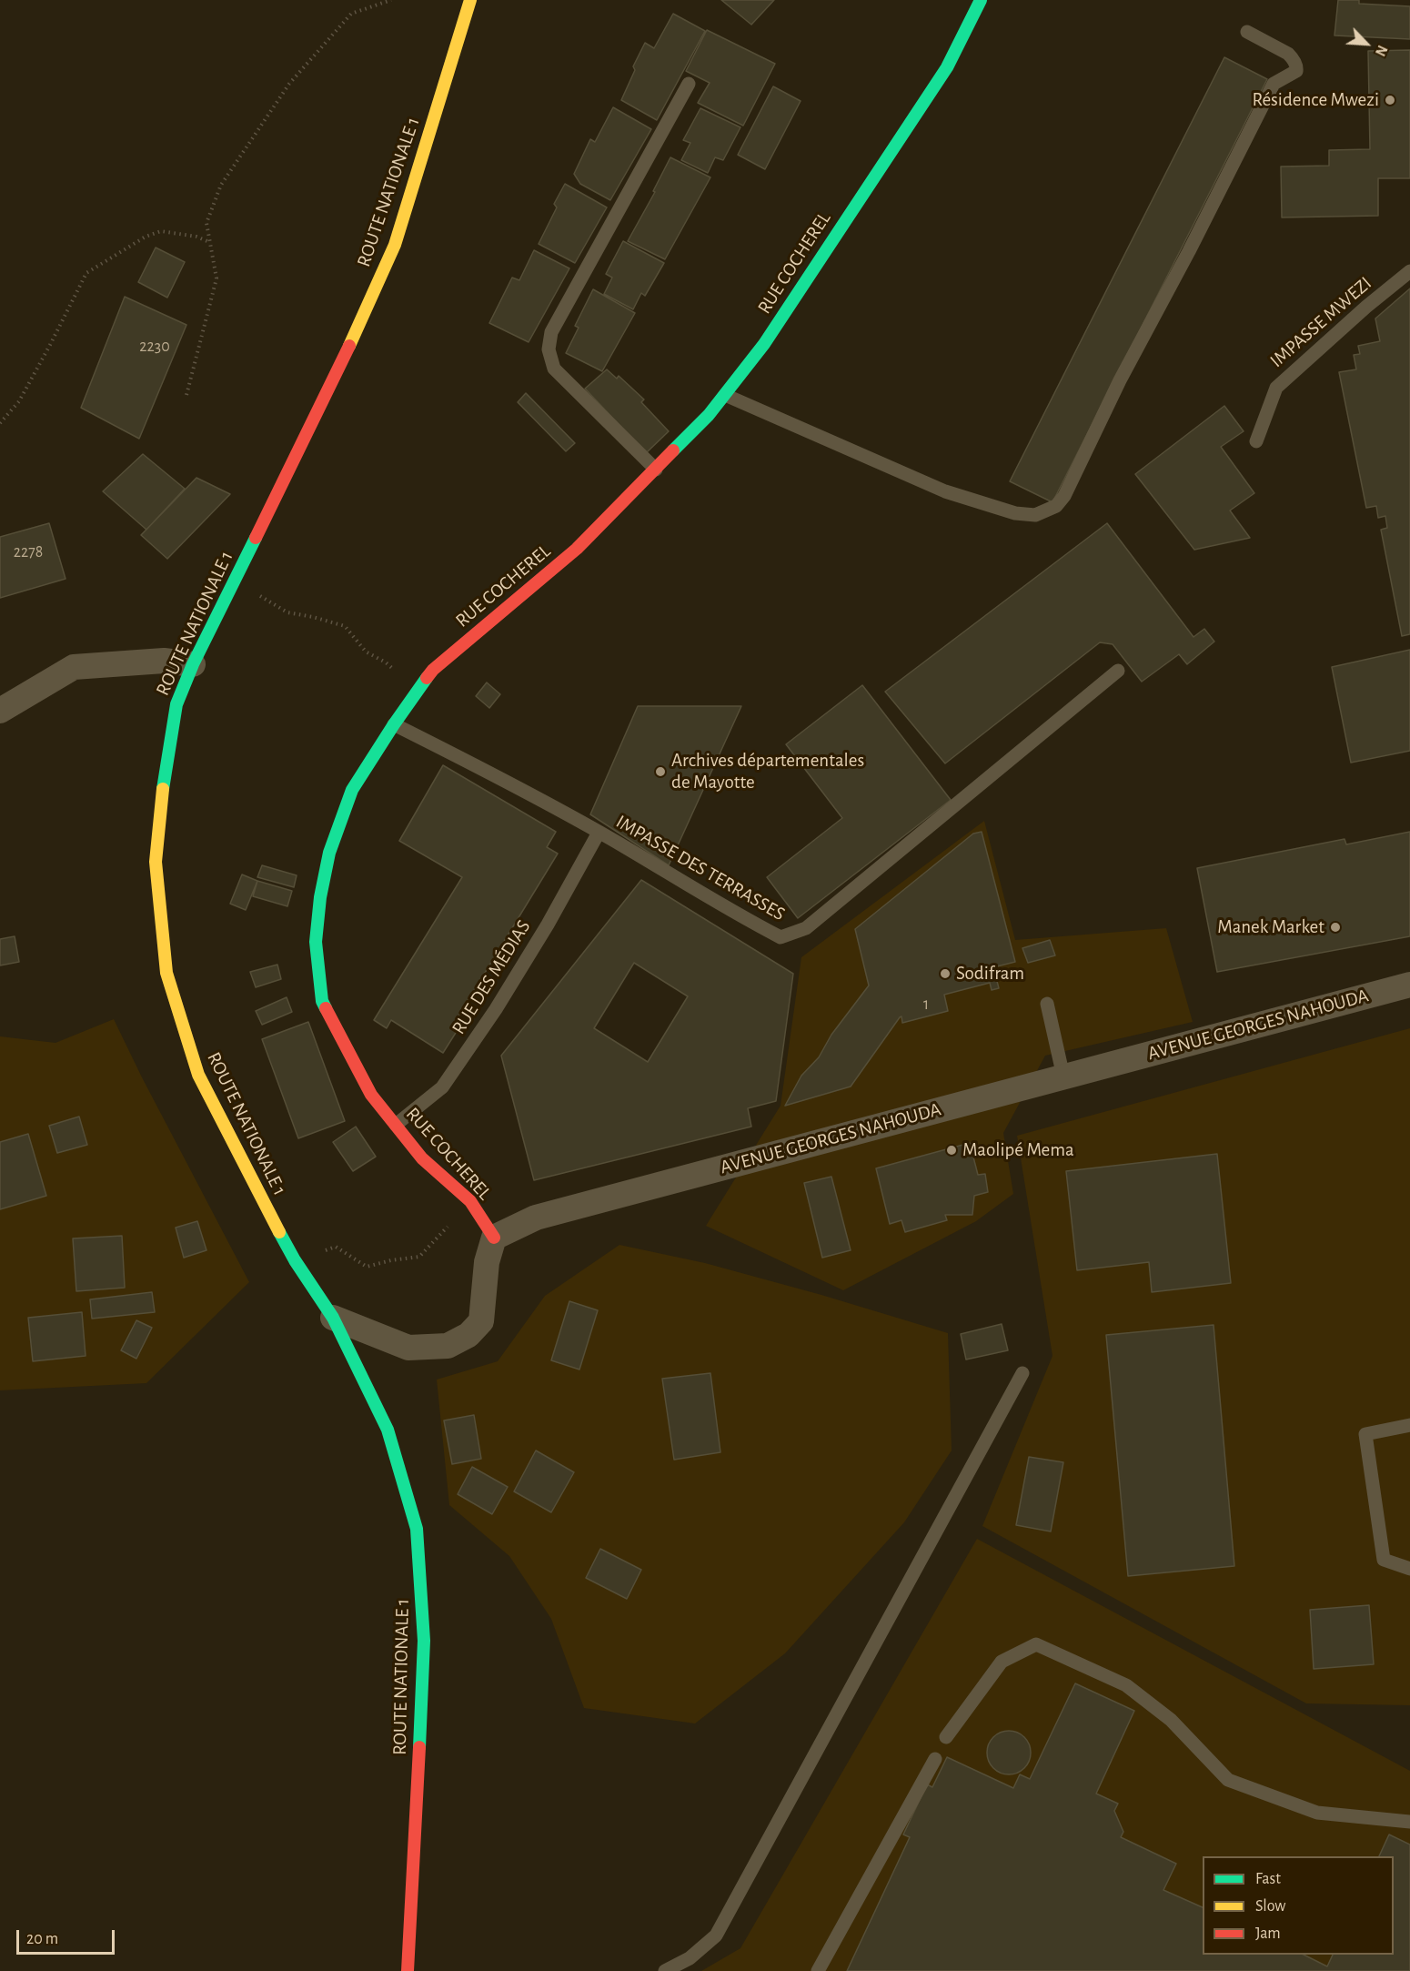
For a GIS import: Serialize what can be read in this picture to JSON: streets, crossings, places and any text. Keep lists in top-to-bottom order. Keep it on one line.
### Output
{"streets":{"main road":["ROUTE NATIONALE 1","RUE COCHEREL"],"street":["AVENUE GEORGES NAHOUDA"],"lane":["IMPASSE MWEZI","IMPASSE DES TERRASSES","RUE DES MÉDIAS"]},"crossings":[["RUE COCHEREL","IMPASSE DES TERRASSES"],["RUE COCHEREL","RUE DES MÉDIAS"],["RUE COCHEREL","AVENUE GEORGES NAHOUDA"],["IMPASSE DES TERRASSES","RUE DES MÉDIAS"]],"places":["Résidence Mwezi","Archives départementales de Mayotte","Manek Market","Sodifram","Maolipé Mema"],"house_numbers":["2230","2278","1"],"legend":["Fast","Slow","Jam"],"scale_bar":"20 m","north":"bottom right"}
